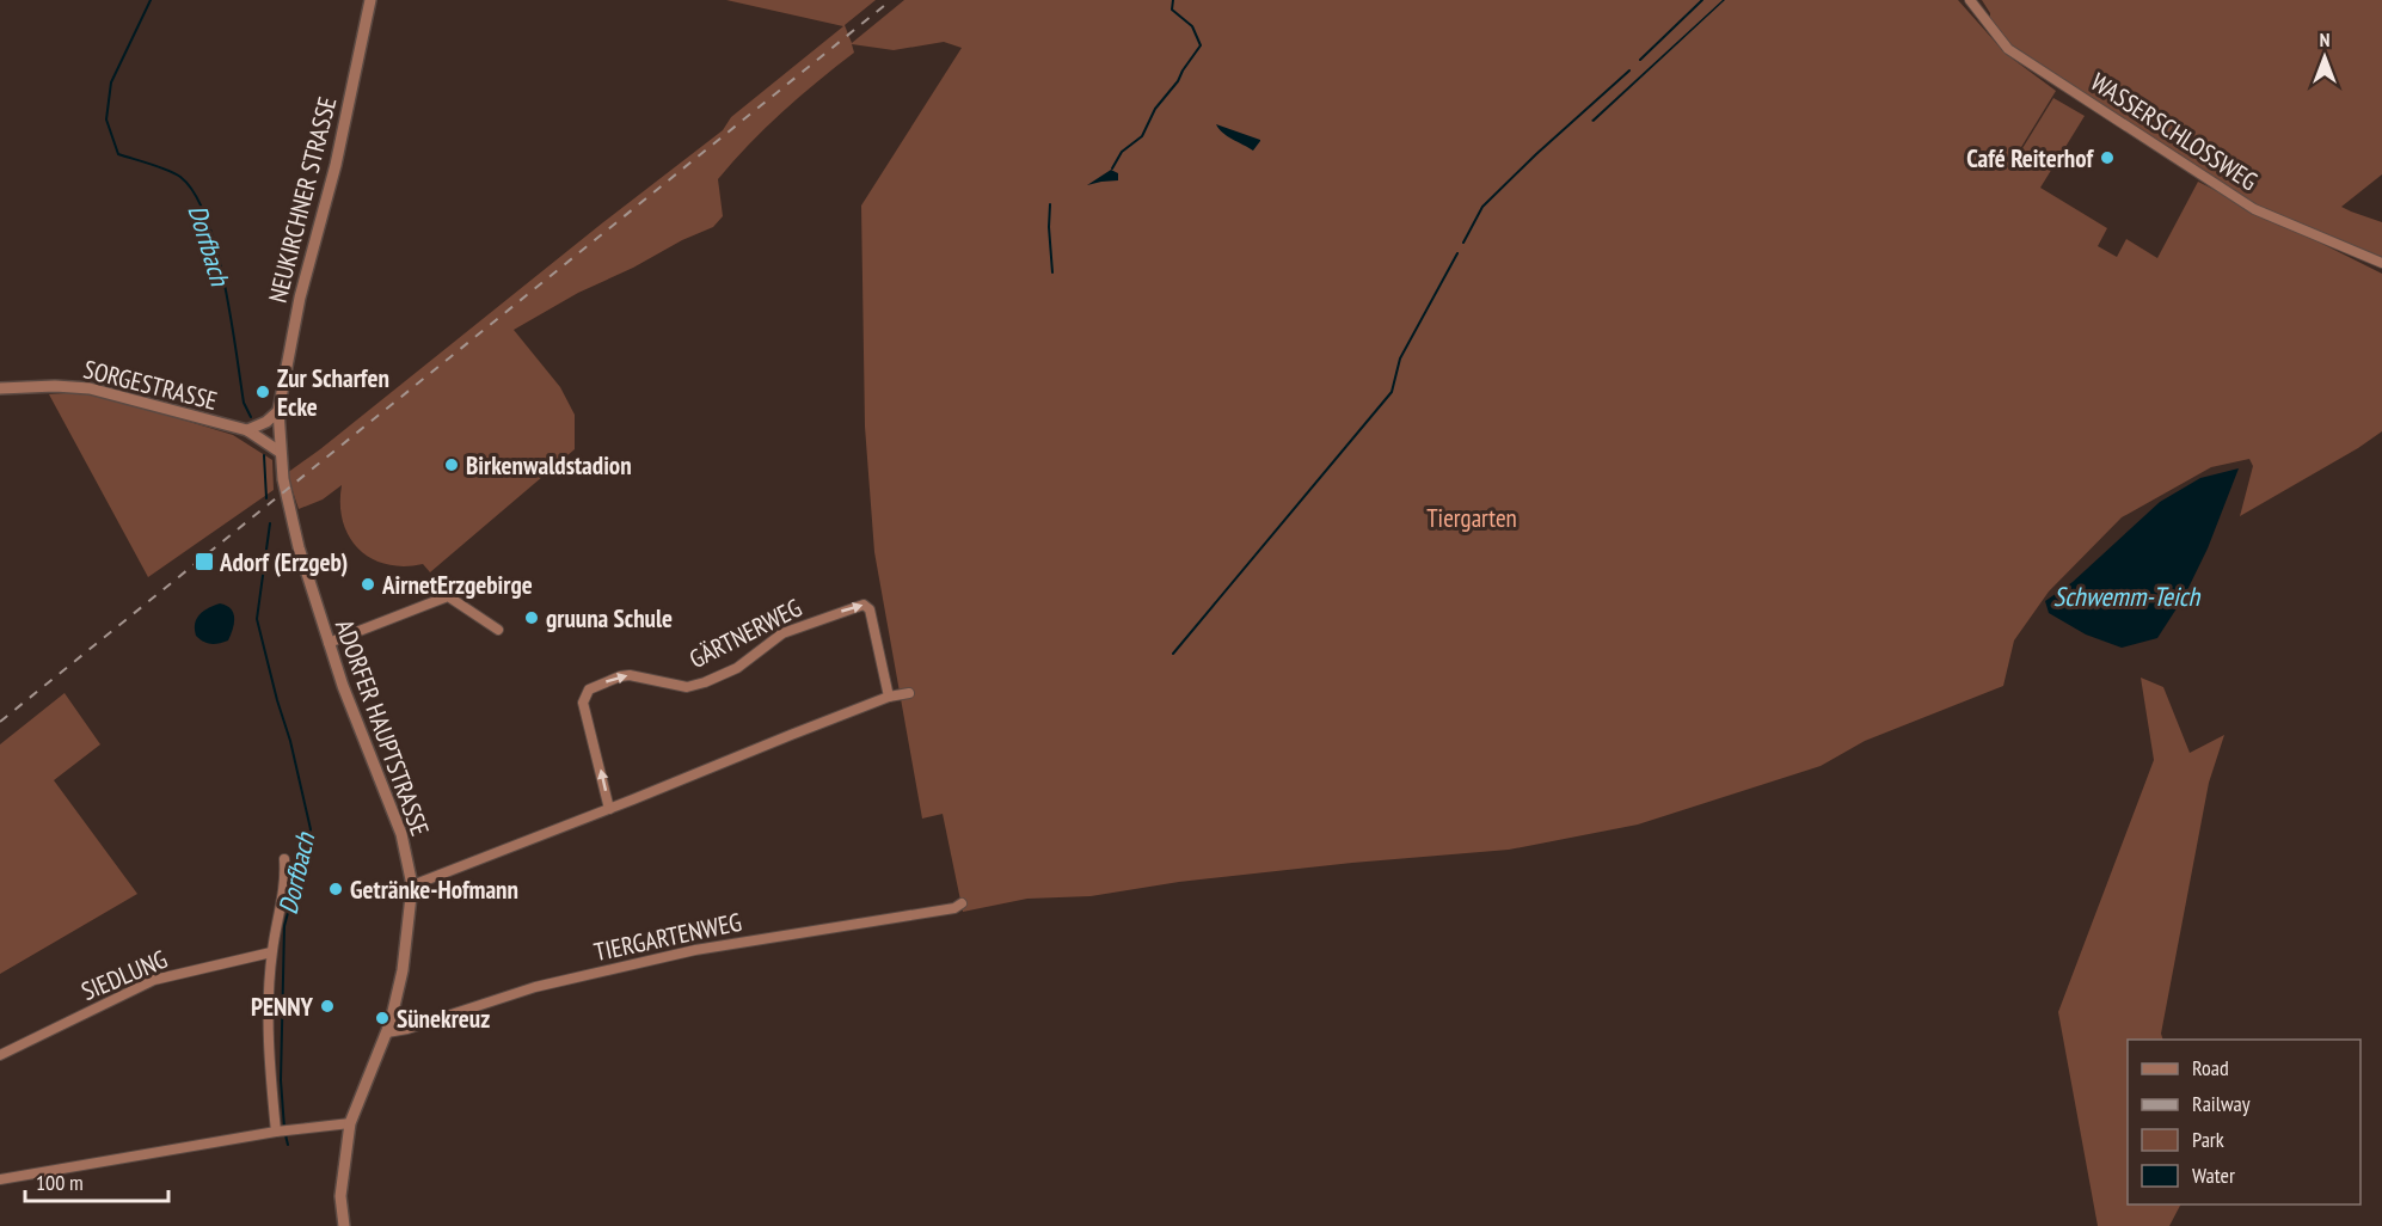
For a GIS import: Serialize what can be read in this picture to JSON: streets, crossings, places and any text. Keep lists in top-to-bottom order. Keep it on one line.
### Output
{"streets":{"street":["WASSERSCHLOSSWEG","NEUKIRCHNER STRASSE","SORGESTRASSE","GÄRTNERWEG","ADORFER HAUPTSTRASSE","TIERGARTENWEG","SIEDLUNG"]},"crossings":[["NEUKIRCHNER STRASSE","SORGESTRASSE"],["NEUKIRCHNER STRASSE","ADORFER HAUPTSTRASSE"],["SORGESTRASSE","ADORFER HAUPTSTRASSE"],["ADORFER HAUPTSTRASSE","TIERGARTENWEG"]],"water":["Dorfbach","Schwemm-Teich"],"parks":["Tiergarten"],"places":{"other":["Café Reiterhof","Zur Scharfen Ecke","Birkenwaldstadion","AirnetErzgebirge","gruuna Schule","Getränke-Hofmann","PENNY","Sünekreuz"],"transit":["Adorf (Erzgeb)"]},"legend":["Road","Railway","Park","Water"],"scale_bar":"100 m","north":"top"}
